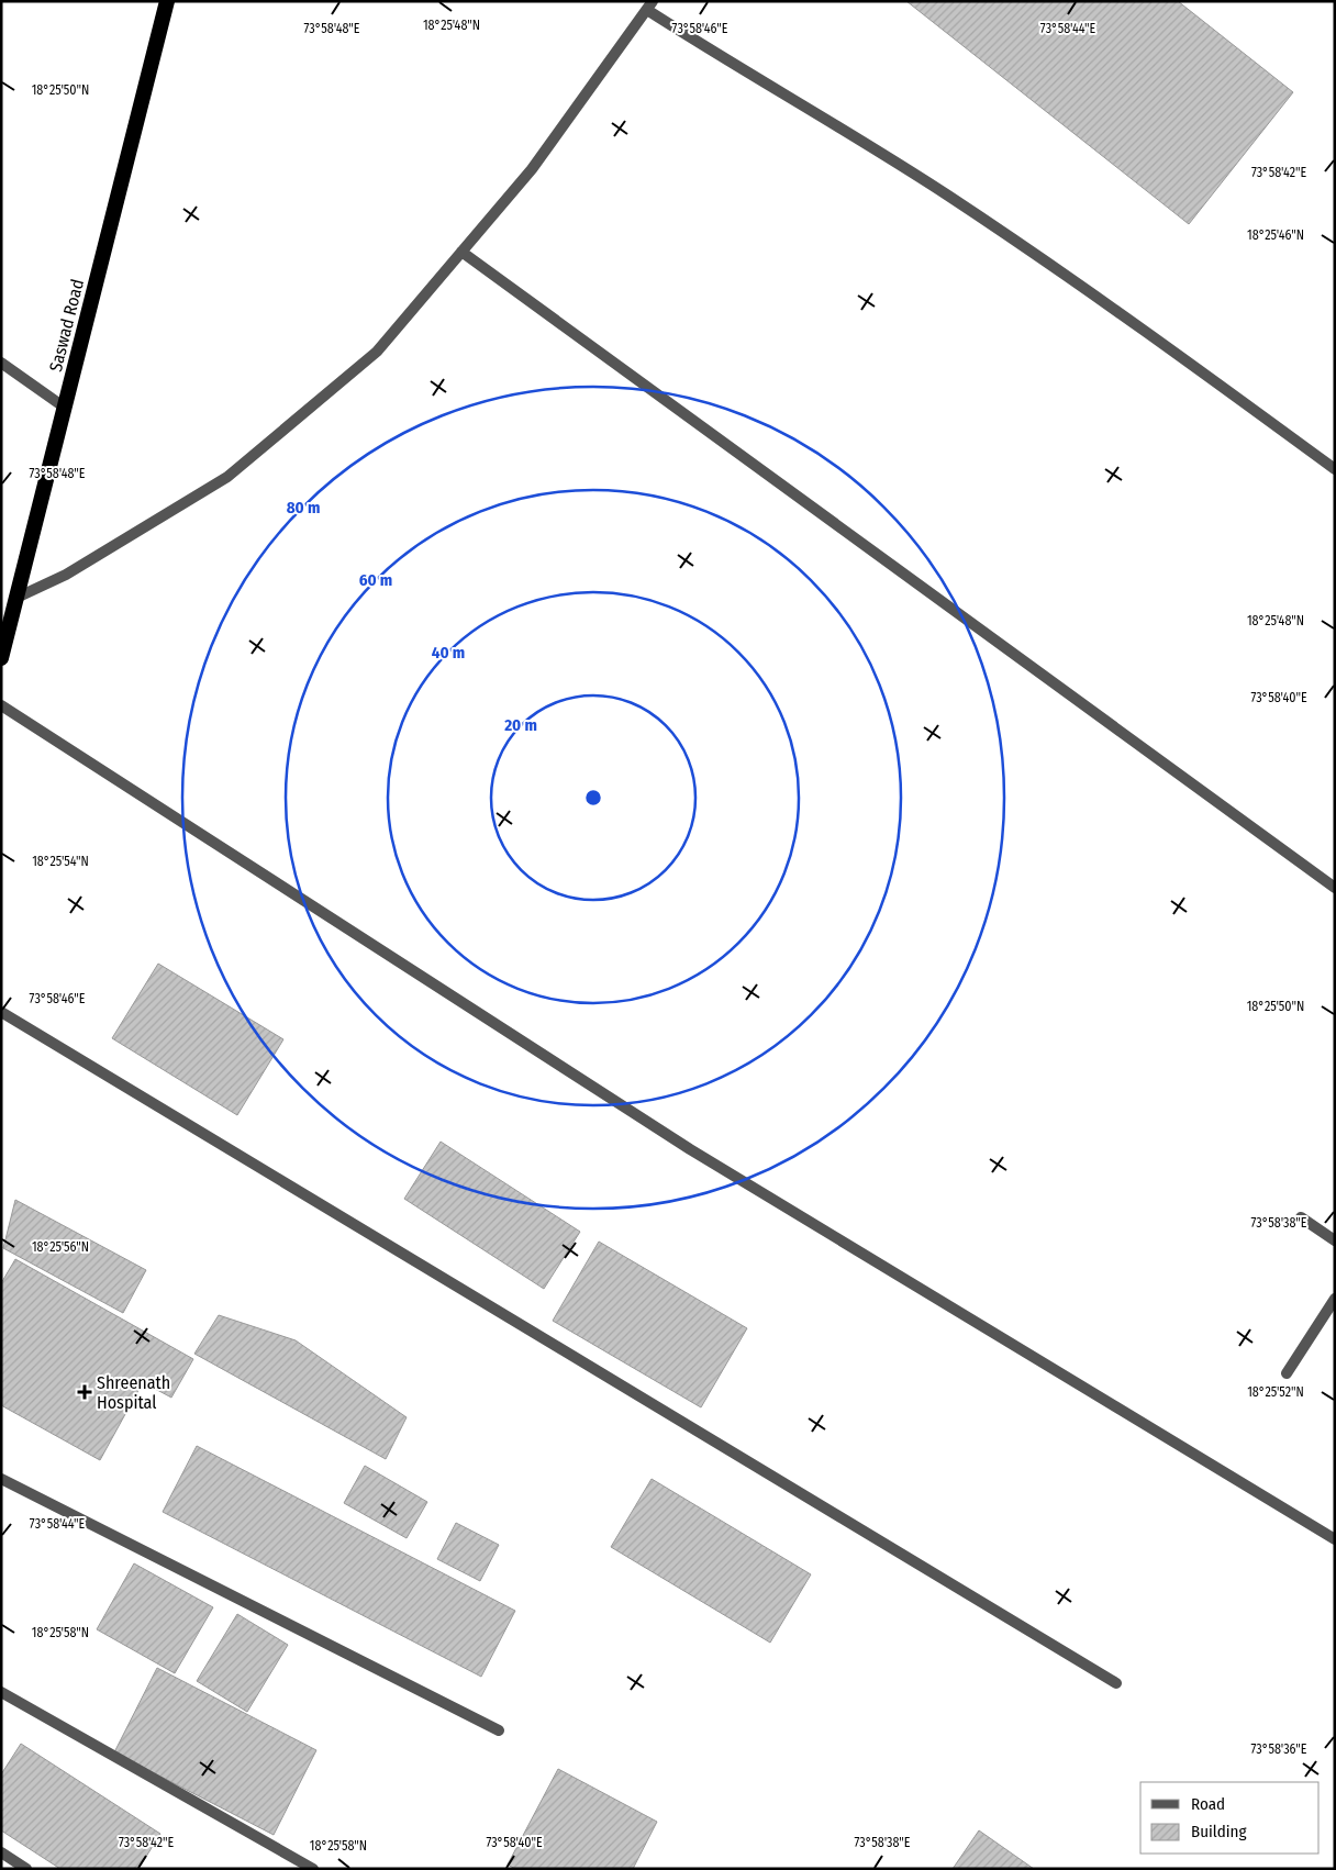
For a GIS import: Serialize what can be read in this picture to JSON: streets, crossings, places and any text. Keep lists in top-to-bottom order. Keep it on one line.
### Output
{"streets":{"highway":["Saswad Road"]},"places":{"health":["Shreenath Hospital"]},"legend":["Road","Building"],"coordinates":["18°25'48\"N","73°58'48\"E","73°58'46\"E","73°58'44\"E","18°25'50\"N","73°58'42\"E","18°25'46\"N","73°58'40\"E","18°25'54\"N","73°58'38\"E","18°25'56\"N","18°25'52\"N","18°25'58\"N","73°58'36\"E"],"rings":["80 m","60 m","40 m","20 m"]}
